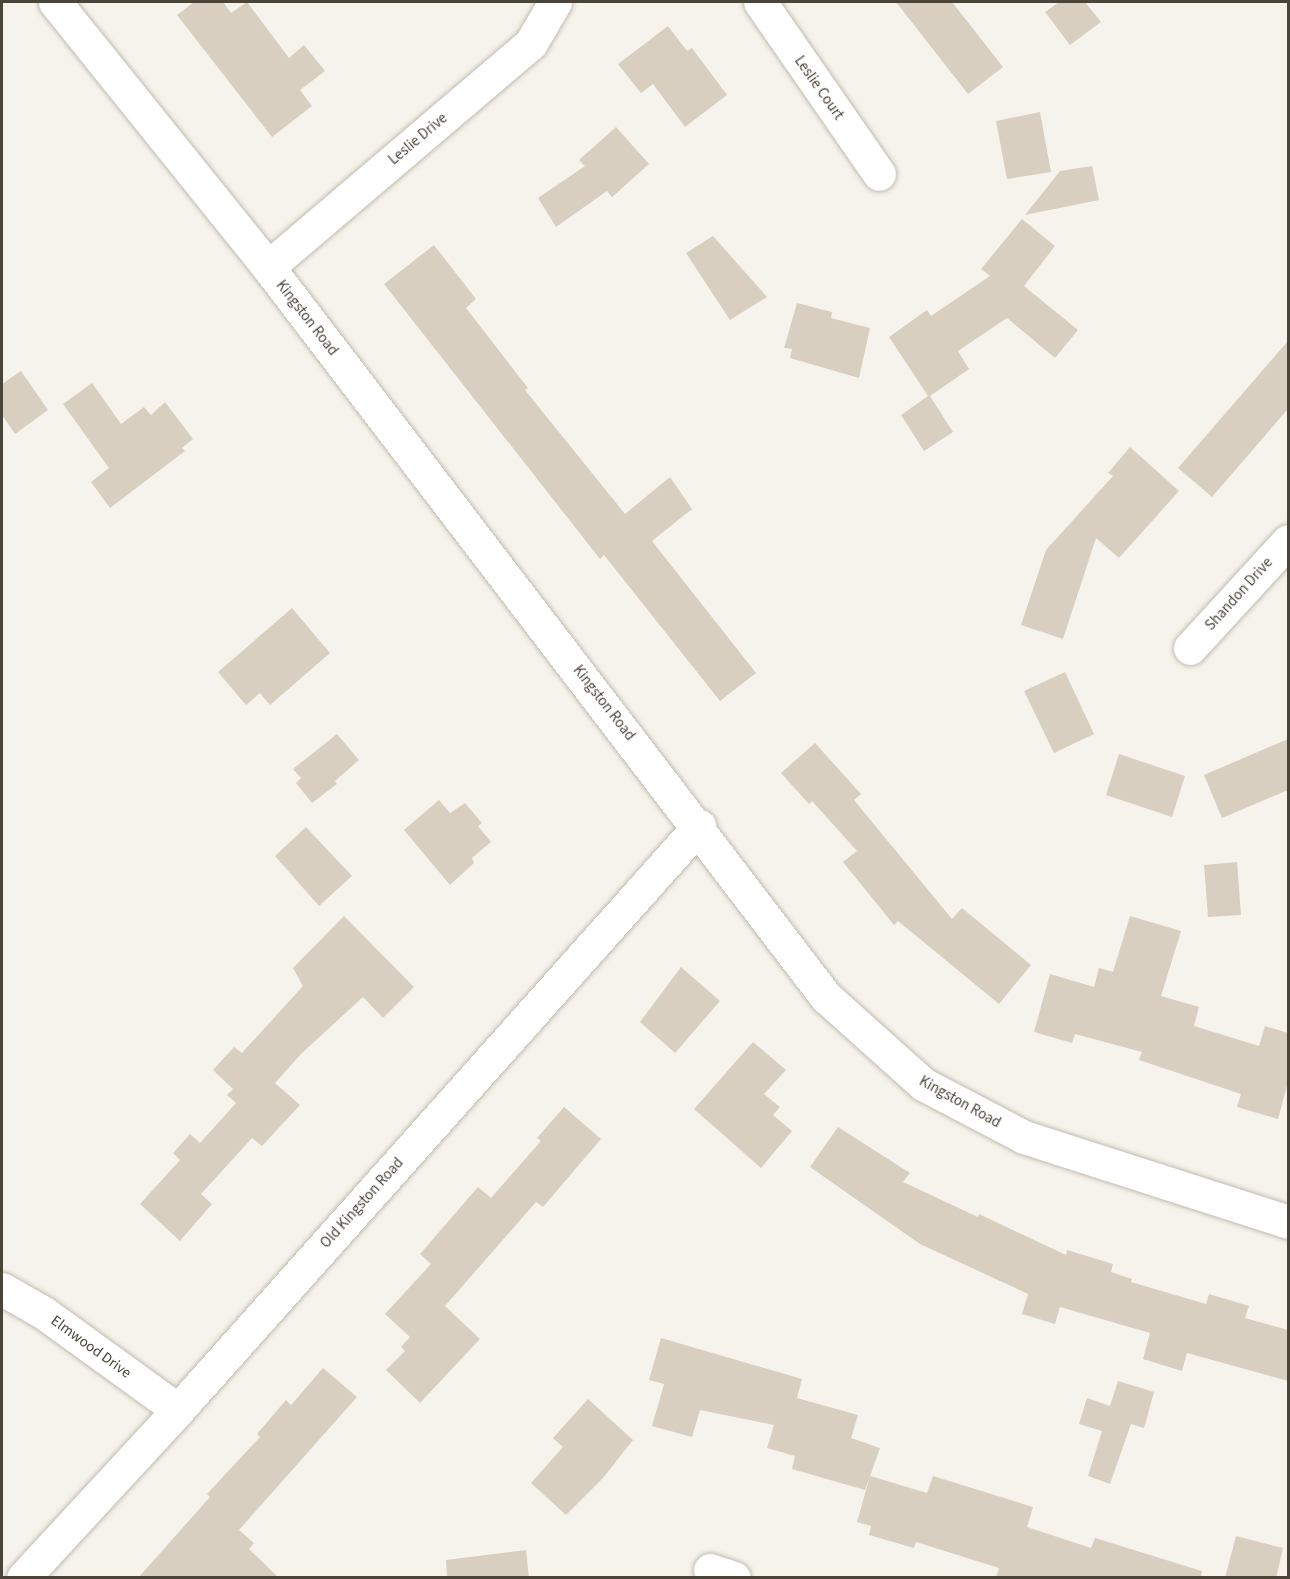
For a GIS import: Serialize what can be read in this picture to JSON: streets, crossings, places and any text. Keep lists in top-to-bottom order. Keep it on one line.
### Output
{"streets":{"street":["Leslie Court","Leslie Drive","Kingston Road","Shandon Drive","Old Kingston Road","Elmwood Drive"]},"crossings":[["Leslie Drive","Kingston Road"],["Kingston Road","Old Kingston Road"],["Old Kingston Road","Elmwood Drive"]]}
